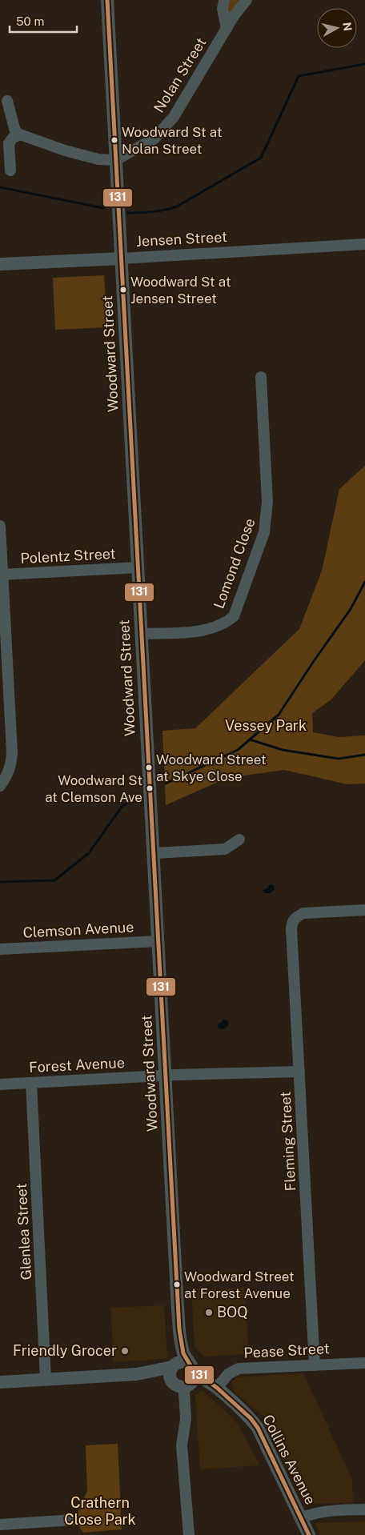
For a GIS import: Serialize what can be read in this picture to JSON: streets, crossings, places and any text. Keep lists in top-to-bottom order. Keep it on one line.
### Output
{"streets":{"street":["Nolan Street","Jensen Street","Woodward Street","Polentz Street","Lomond Close","Clemson Avenue","Forest Avenue","Fleming Street","Glenlea Street","Pease Street","Collins Avenue"]},"crossings":[["Nolan Street","Woodward Street"],["Jensen Street","Woodward Street"],["Woodward Street","Polentz Street"],["Woodward Street","Lomond Close"],["Woodward Street","Clemson Avenue"],["Woodward Street","Forest Avenue"],["Woodward Street","Collins Avenue"],["Forest Avenue","Fleming Street"],["Forest Avenue","Glenlea Street"],["Fleming Street","Pease Street"],["Pease Street","Collins Avenue"]],"parks":["Vessey Park","Crathern Close Park"],"places":["Woodward St at Nolan Street","Woodward St at Jensen Street","Woodward Street at Skye Close","Woodward St at Clemson Ave","Woodward Street at Forest Avenue","BOQ","Friendly Grocer"],"lines":["transit line 131"],"scale_bar":"50 m","north":"right"}
